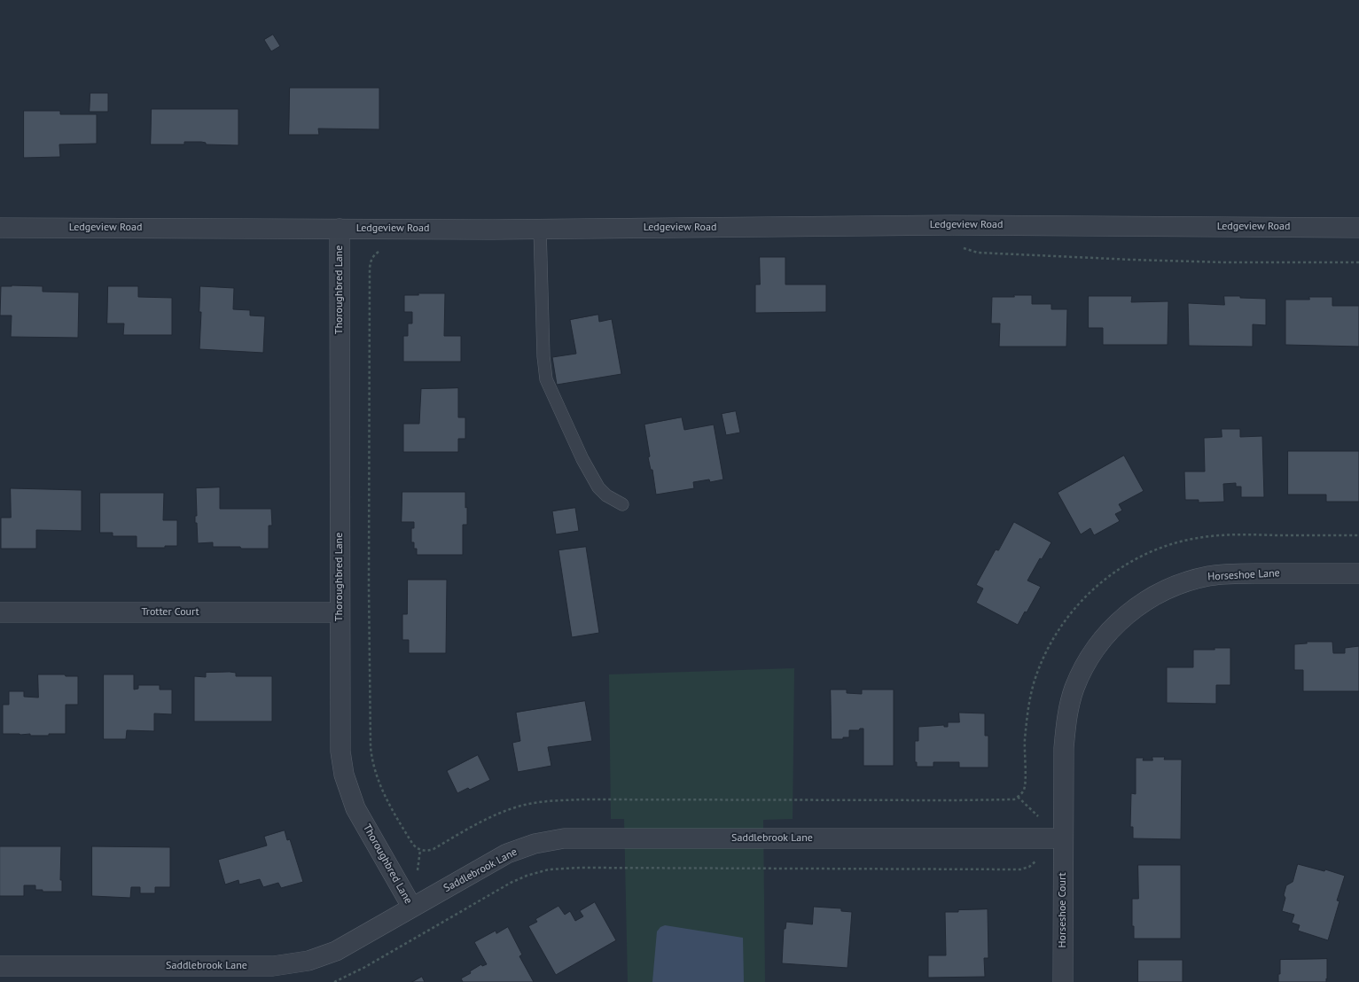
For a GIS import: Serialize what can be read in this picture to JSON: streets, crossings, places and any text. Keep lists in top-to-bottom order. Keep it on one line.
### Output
{"streets":{"street":["Ledgeview Road","Thoroughbred Lane","Horseshoe Lane","Trotter Court","Saddlebrook Lane","Horseshoe Court"]},"crossings":[["Ledgeview Road","Thoroughbred Lane"],["Thoroughbred Lane","Trotter Court"],["Thoroughbred Lane","Saddlebrook Lane"],["Horseshoe Lane","Saddlebrook Lane"],["Horseshoe Lane","Horseshoe Court"],["Saddlebrook Lane","Horseshoe Court"]]}
